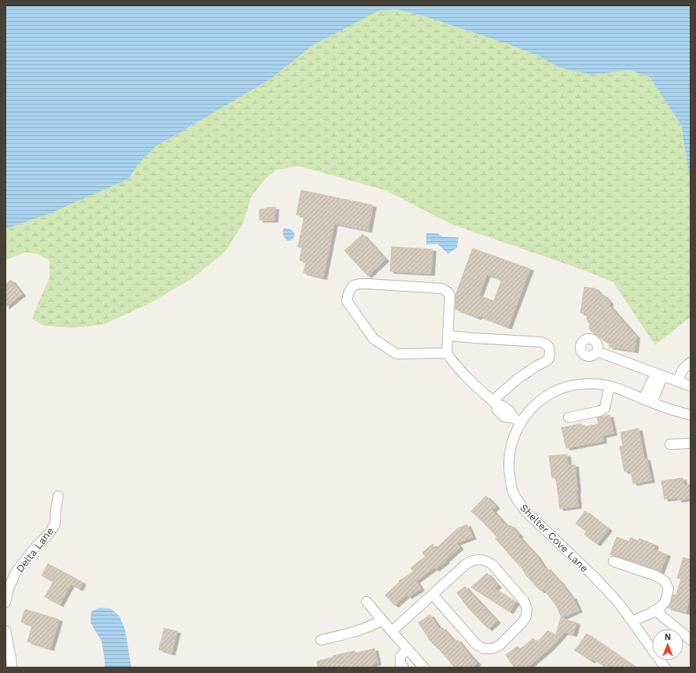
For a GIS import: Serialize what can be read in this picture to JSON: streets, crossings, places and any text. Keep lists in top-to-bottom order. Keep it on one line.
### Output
{"streets":{"street":["Shelter Cove Lane","Delta Lane"]},"north":"top"}
